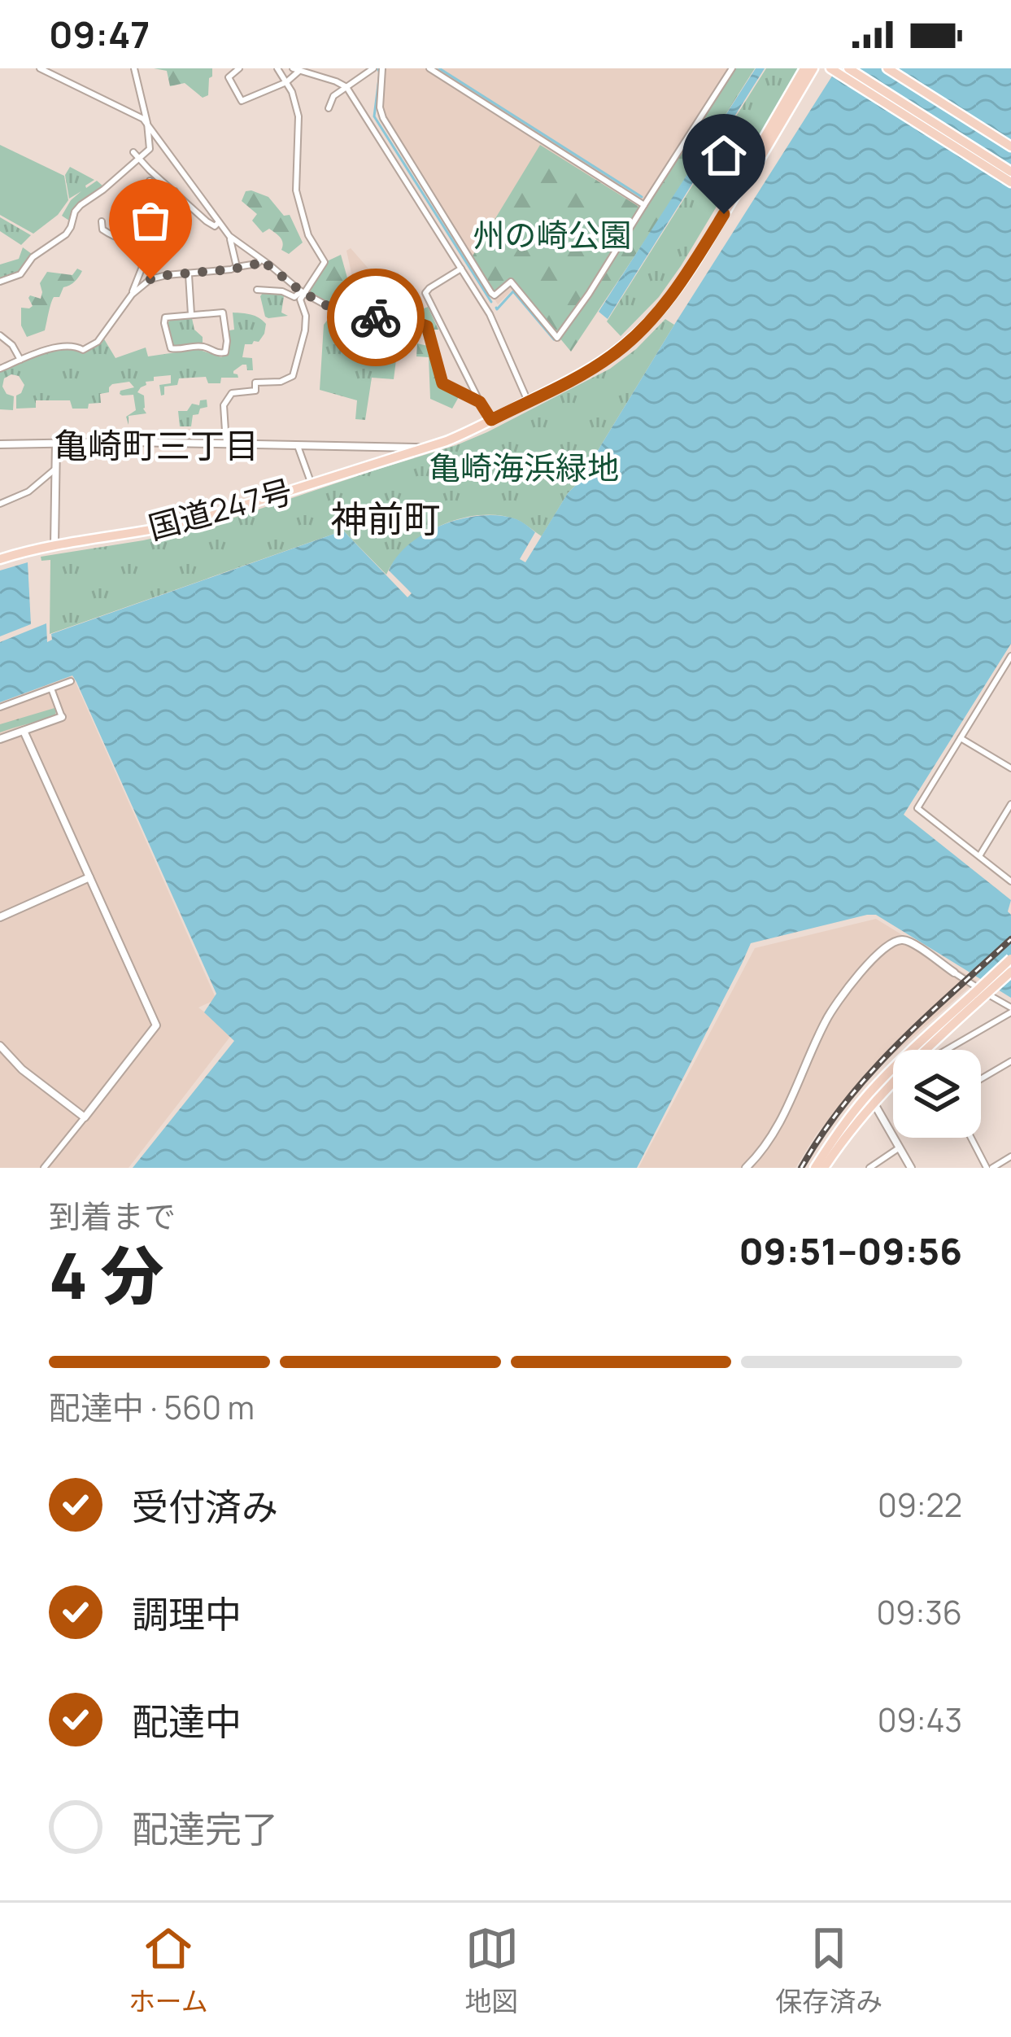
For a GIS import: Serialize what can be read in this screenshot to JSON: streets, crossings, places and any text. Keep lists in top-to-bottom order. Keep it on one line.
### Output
{"streets":{"highway":["国道247号"]},"districts":["亀崎町三丁目","神前町"],"parks":["州の崎公園","亀崎海浜緑地"],"page":{"status":"09:47","heading":["4 分","到着まで","09:51–09:56"],"bar":"配達中 · 560 m","list":[["受付済み","09:22"],["調理中","09:36"],["配達中","09:43"],"配達完了"],"tabs":["ホーム","地図","保存済み"]}}
